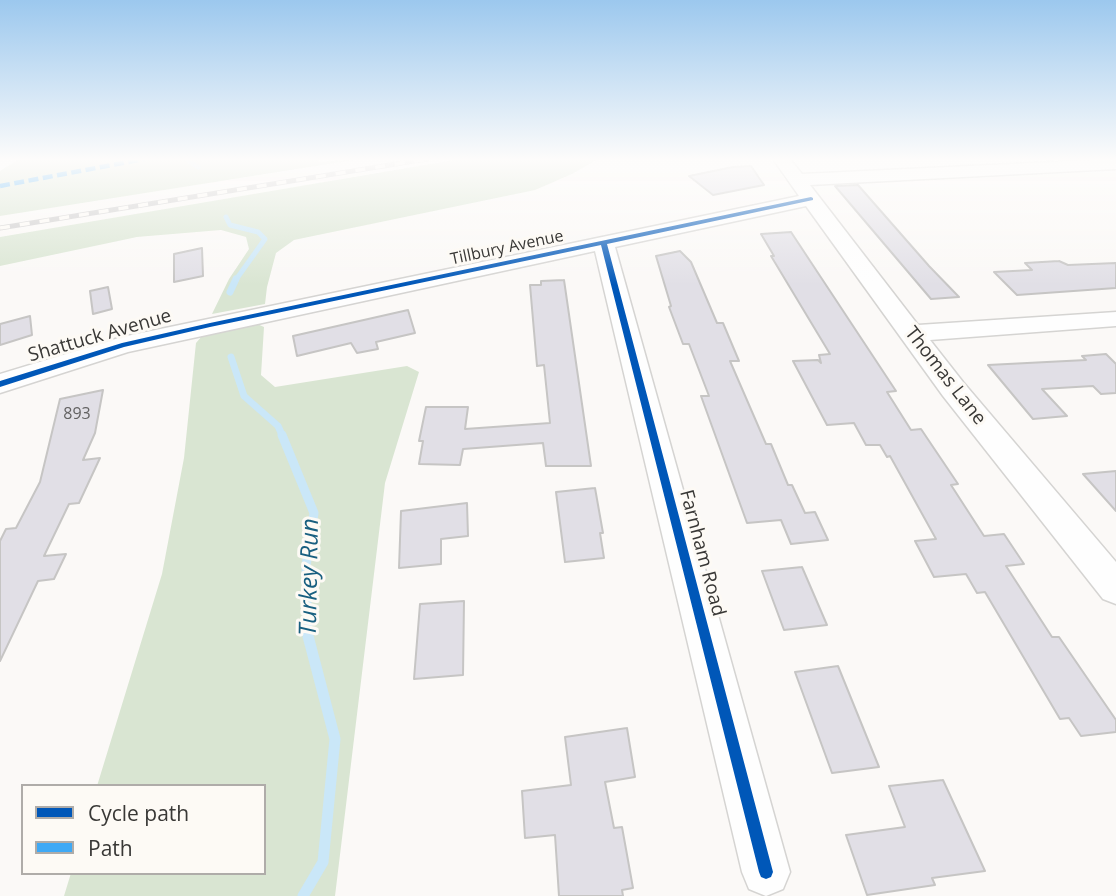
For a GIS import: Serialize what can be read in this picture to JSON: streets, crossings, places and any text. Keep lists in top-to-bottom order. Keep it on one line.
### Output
{"streets":{"street":["Tillbury Avenue","Shattuck Avenue","Thomas Lane","Farnham Road"]},"crossings":[["Tillbury Avenue","Shattuck Avenue"],["Tillbury Avenue","Farnham Road"]],"water":["Turkey Run"],"house_numbers":["893"],"legend":["Cycle path","Path"]}
